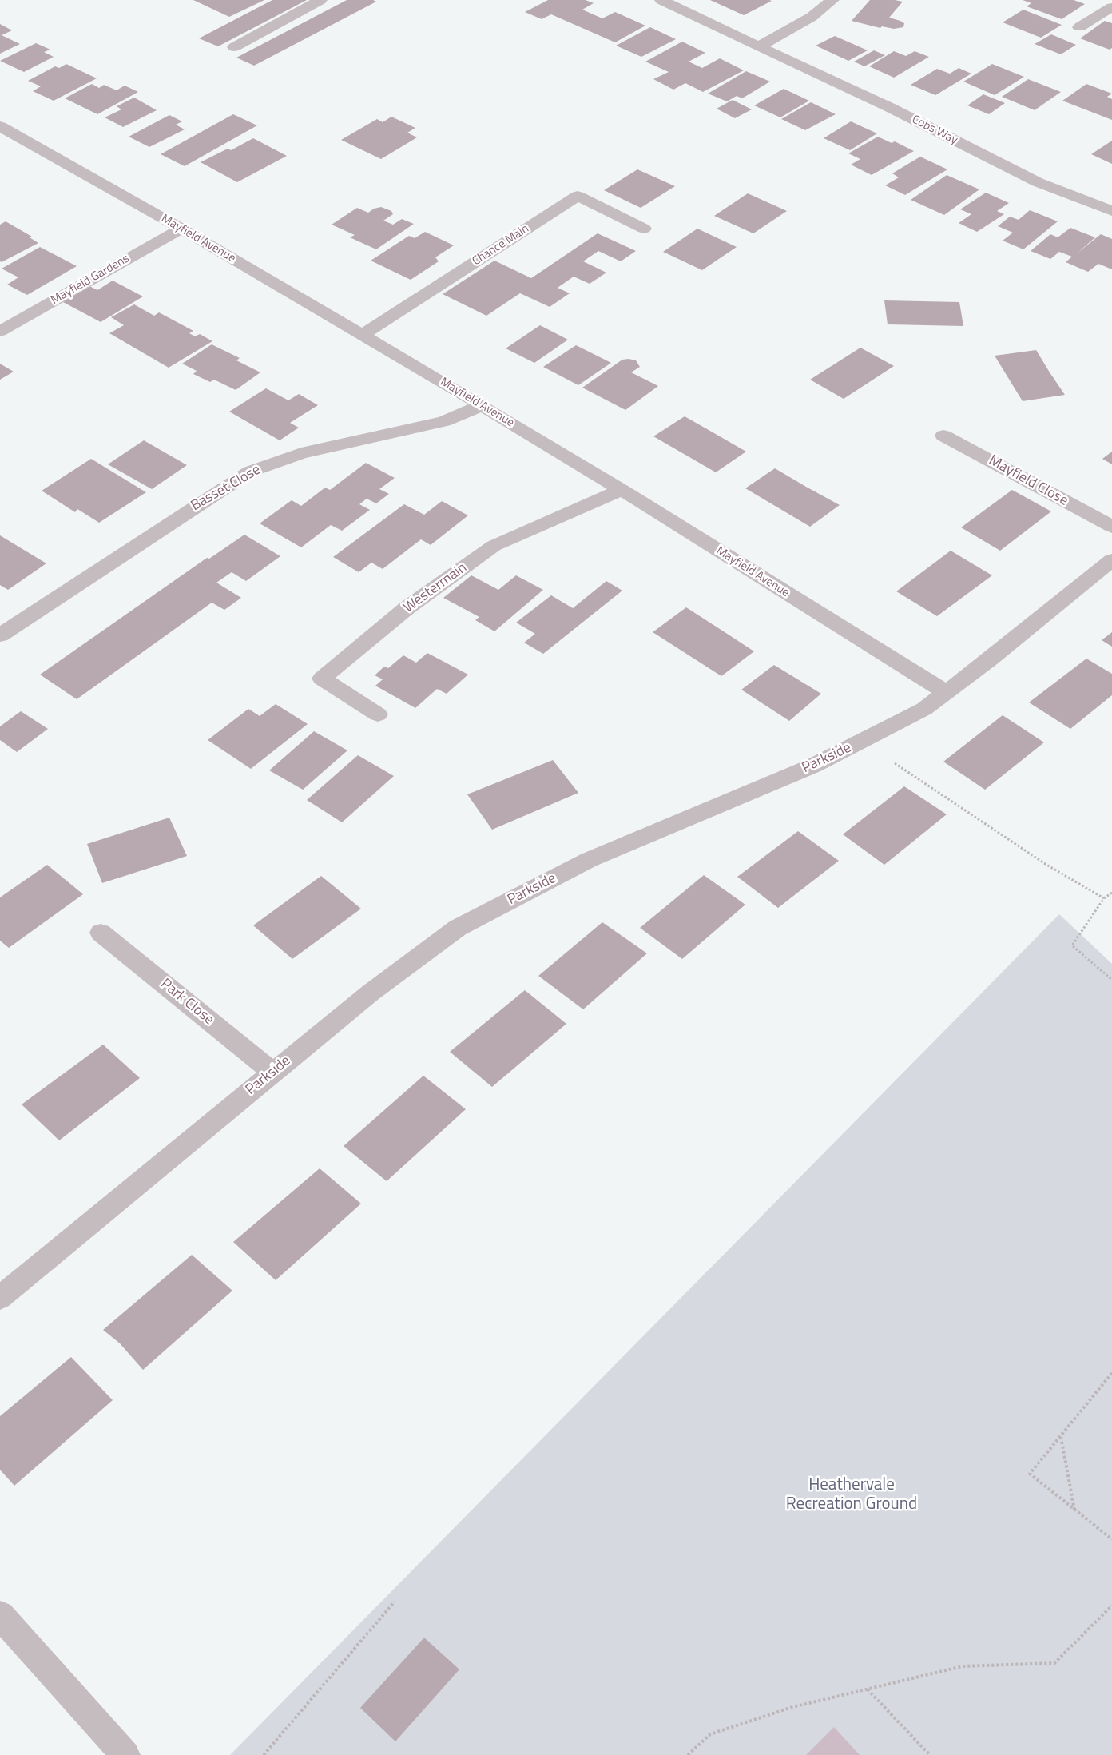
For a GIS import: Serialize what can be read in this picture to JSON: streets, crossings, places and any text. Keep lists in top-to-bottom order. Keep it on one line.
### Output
{"streets":{"street":["Cobs Way","Mayfield Avenue","Chance Main","Mayfield Gardens","Mayfield Close","Basset Close","Westermain","Parkside","Park Close"]},"crossings":[["Mayfield Avenue","Chance Main"],["Mayfield Avenue","Mayfield Gardens"],["Mayfield Avenue","Basset Close"],["Mayfield Avenue","Westermain"],["Mayfield Avenue","Parkside"],["Parkside","Park Close"]],"parks":["Heathervale Recreation Ground"]}
